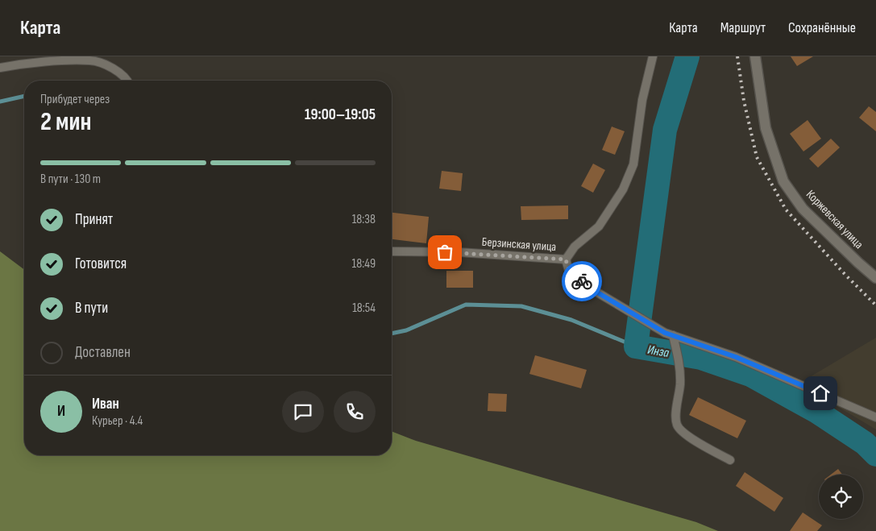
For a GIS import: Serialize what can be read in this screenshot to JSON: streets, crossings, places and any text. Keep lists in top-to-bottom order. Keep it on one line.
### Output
{"streets":{"street":["Коржевская улица"],"lane":["Берзинская улица"]},"water":["Инза"],"page":{"header":"Карта","nav":["Карта","Маршрут","Сохранённые"],"heading":["2 мин","Прибудет через","19:00–19:05"],"panel":["Иван","Курьер · 4.4"],"bar":"В пути · 130 m","list":[["Принят","18:38"],["Готовится","18:49"],["В пути","18:54"],"Доставлен"],"round":"И"}}
